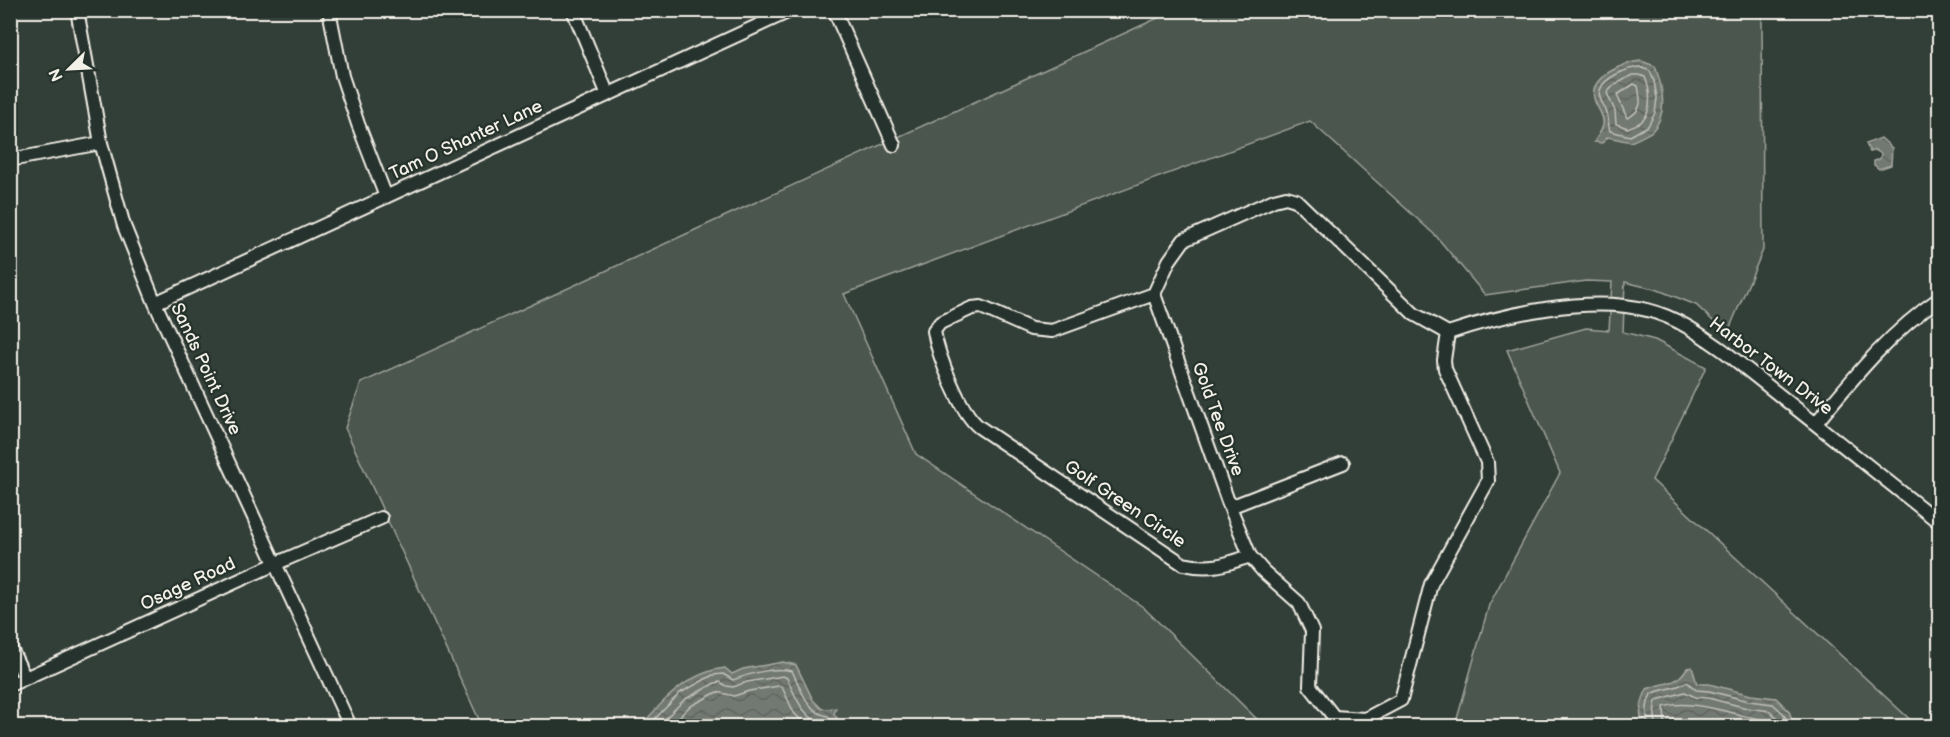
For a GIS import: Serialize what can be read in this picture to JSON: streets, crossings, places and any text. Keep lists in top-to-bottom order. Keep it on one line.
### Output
{"streets":{"street":["Tam O Shanter Lane","Harbor Town Drive","Sands Point Drive","Gold Tee Drive","Golf Green Circle","Osage Road"]},"crossings":[["Tam O Shanter Lane","Sands Point Drive"],["Sands Point Drive","Osage Road"],["Gold Tee Drive","Golf Green Circle"]],"north":"bottom left"}
